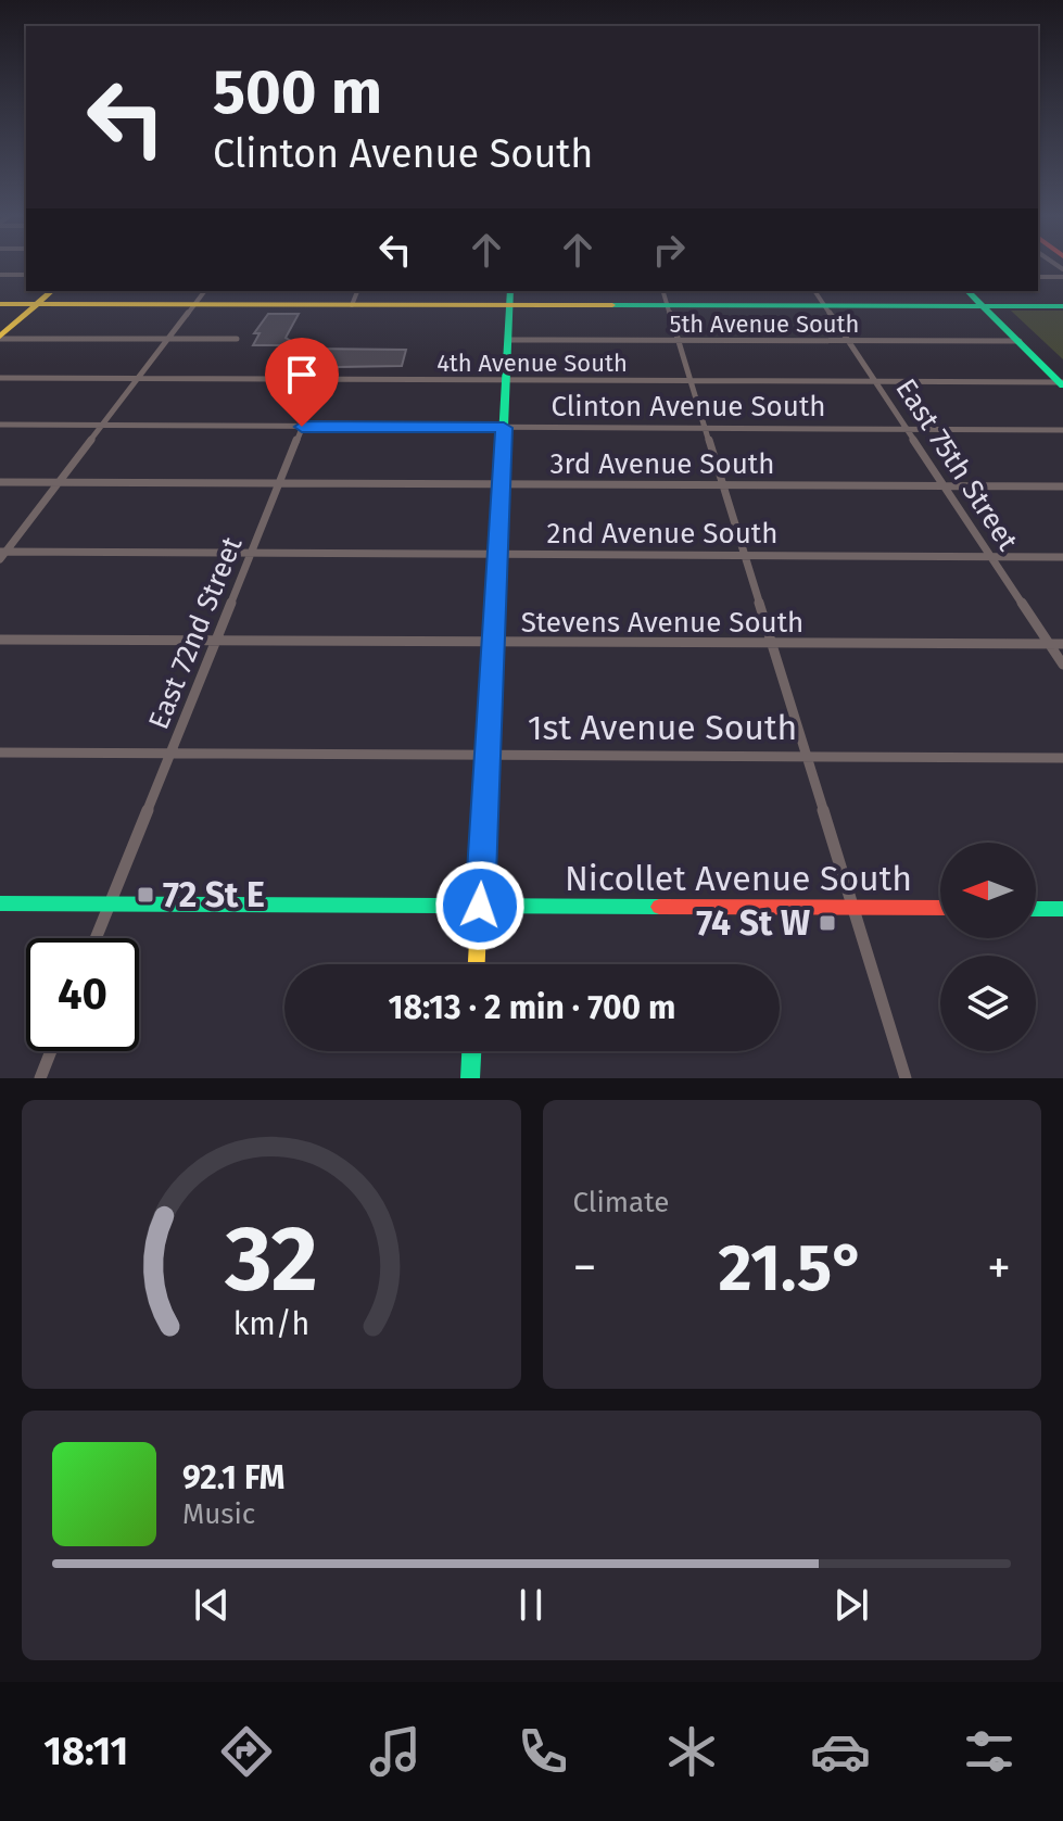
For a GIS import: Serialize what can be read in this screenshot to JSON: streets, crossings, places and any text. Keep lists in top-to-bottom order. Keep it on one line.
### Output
{"streets":{"main road":["Nicollet Avenue South"],"street":["5th Avenue South","4th Avenue South","Clinton Avenue South","3rd Avenue South","East 75th Street","2nd Avenue South","Stevens Avenue South","East 72nd Street","1st Avenue South"]},"crossings":[["5th Avenue South","East 75th Street"],["4th Avenue South","East 75th Street"],["4th Avenue South","East 72nd Street"],["Clinton Avenue South","East 75th Street"],["Clinton Avenue South","East 72nd Street"],["3rd Avenue South","East 75th Street"],["3rd Avenue South","East 72nd Street"],["East 75th Street","2nd Avenue South"],["East 75th Street","Stevens Avenue South"],["2nd Avenue South","East 72nd Street"],["Stevens Avenue South","East 72nd Street"],["East 72nd Street","1st Avenue South"],["East 72nd Street","Nicollet Avenue South"]],"places":{"transit":["72 St E","74 St W"]},"north":"left","page":{"turn":["500 m","Clinton Avenue South"],"limit":"40","trip":"18:13 · 2 min · 700 m","tile":"Climate","heat":["−","21.5°","+"],"song":["92.1 FM","Music"],"tabs":"18:11","gauge":["32","km/h"]}}
